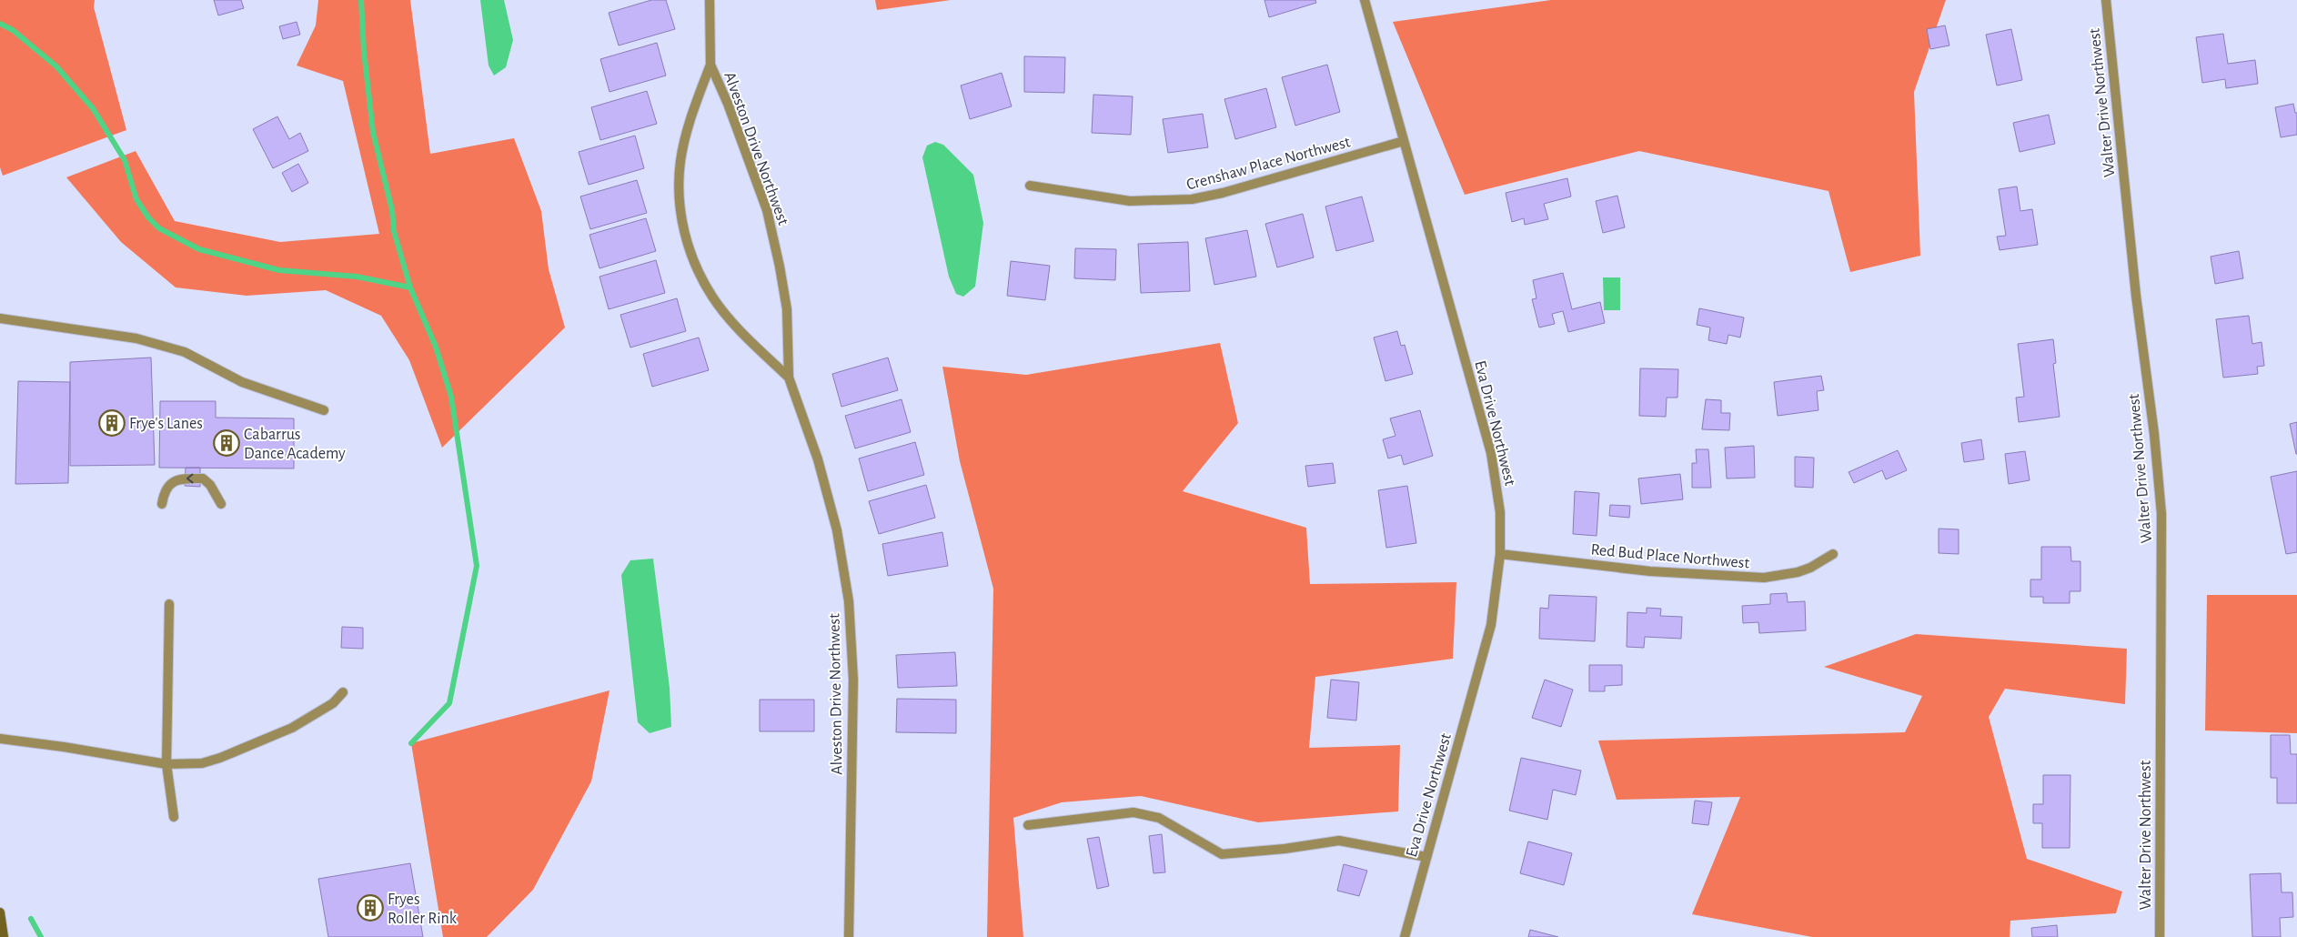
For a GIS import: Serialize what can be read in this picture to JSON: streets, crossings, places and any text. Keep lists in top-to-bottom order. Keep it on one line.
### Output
{"streets":{"street":["Walter Drive Northwest","Alveston Drive Northwest","Crenshaw Place Northwest","Eva Drive Northwest","Red Bud Place Northwest"]},"crossings":[["Crenshaw Place Northwest","Eva Drive Northwest"],["Eva Drive Northwest","Red Bud Place Northwest"]],"places":{"building":["Frye's Lanes","Cabarrus Dance Academy","Fryes Roller Rink"]}}
